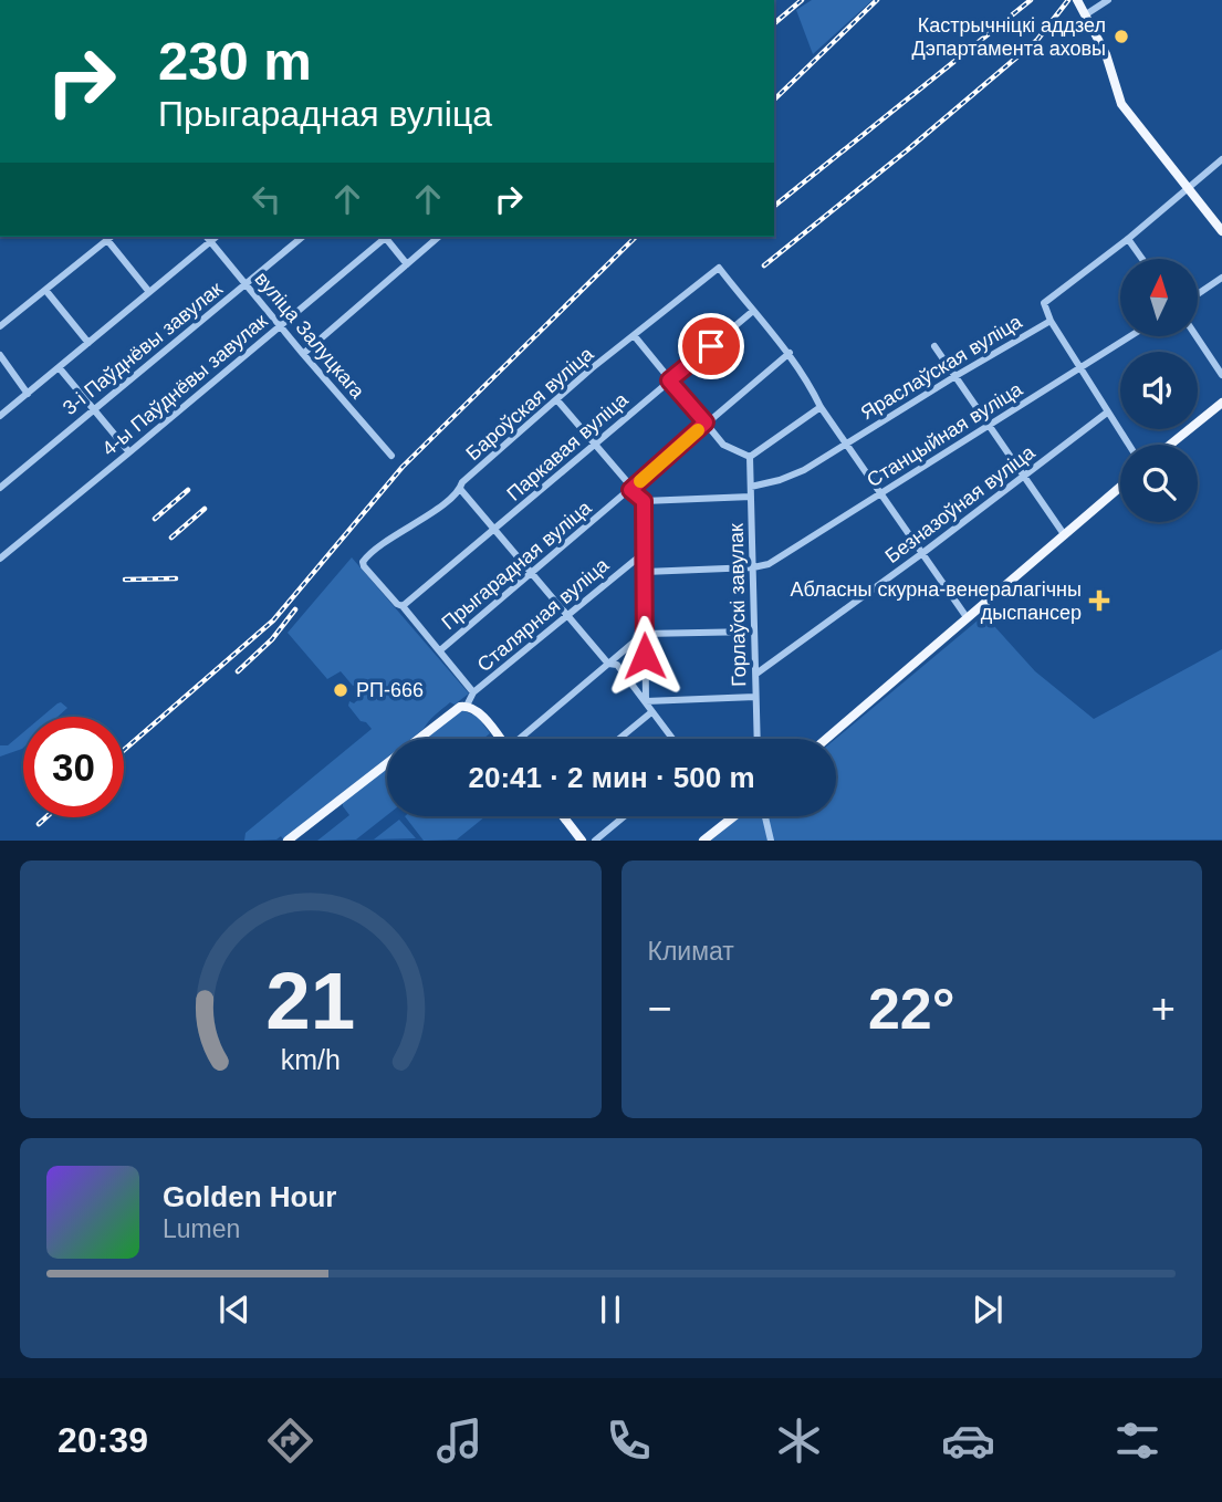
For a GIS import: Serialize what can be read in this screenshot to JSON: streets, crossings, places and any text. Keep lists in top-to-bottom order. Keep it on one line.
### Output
{"streets":{"street":["вуліца Залуцкага","3-і Паўднёвы завулак","Яраслаўская вуліца","4-ы Паўднёвы завулак","Бароўская вуліца","Станцыйная вуліца","Паркавая вуліца","Безназоўная вуліца","Прыгарадная вуліца","Горлаўскі завулак","Сталярная вуліца"]},"crossings":[["вуліца Залуцкага","3-і Паўднёвы завулак"],["вуліца Залуцкага","4-ы Паўднёвы завулак"],["Яраслаўская вуліца","Горлаўскі завулак"],["Бароўская вуліца","Паркавая вуліца"],["Станцыйная вуліца","Горлаўскі завулак"],["Безназоўная вуліца","Горлаўскі завулак"]],"places":{"other":["Кастрычніцкі аддзел Дэпартамента аховы","РП-666"],"health":["Абласны скурна-венералагічны дыспансер"]},"north":"top","page":{"turn":["230 m","Прыгарадная вуліца"],"limit":"30","trip":"20:41 · 2 мин · 500 m","tile":"Климат","heat":["−","22°","+"],"song":["Golden Hour","Lumen"],"tabs":"20:39","gauge":["21","km/h"]}}
